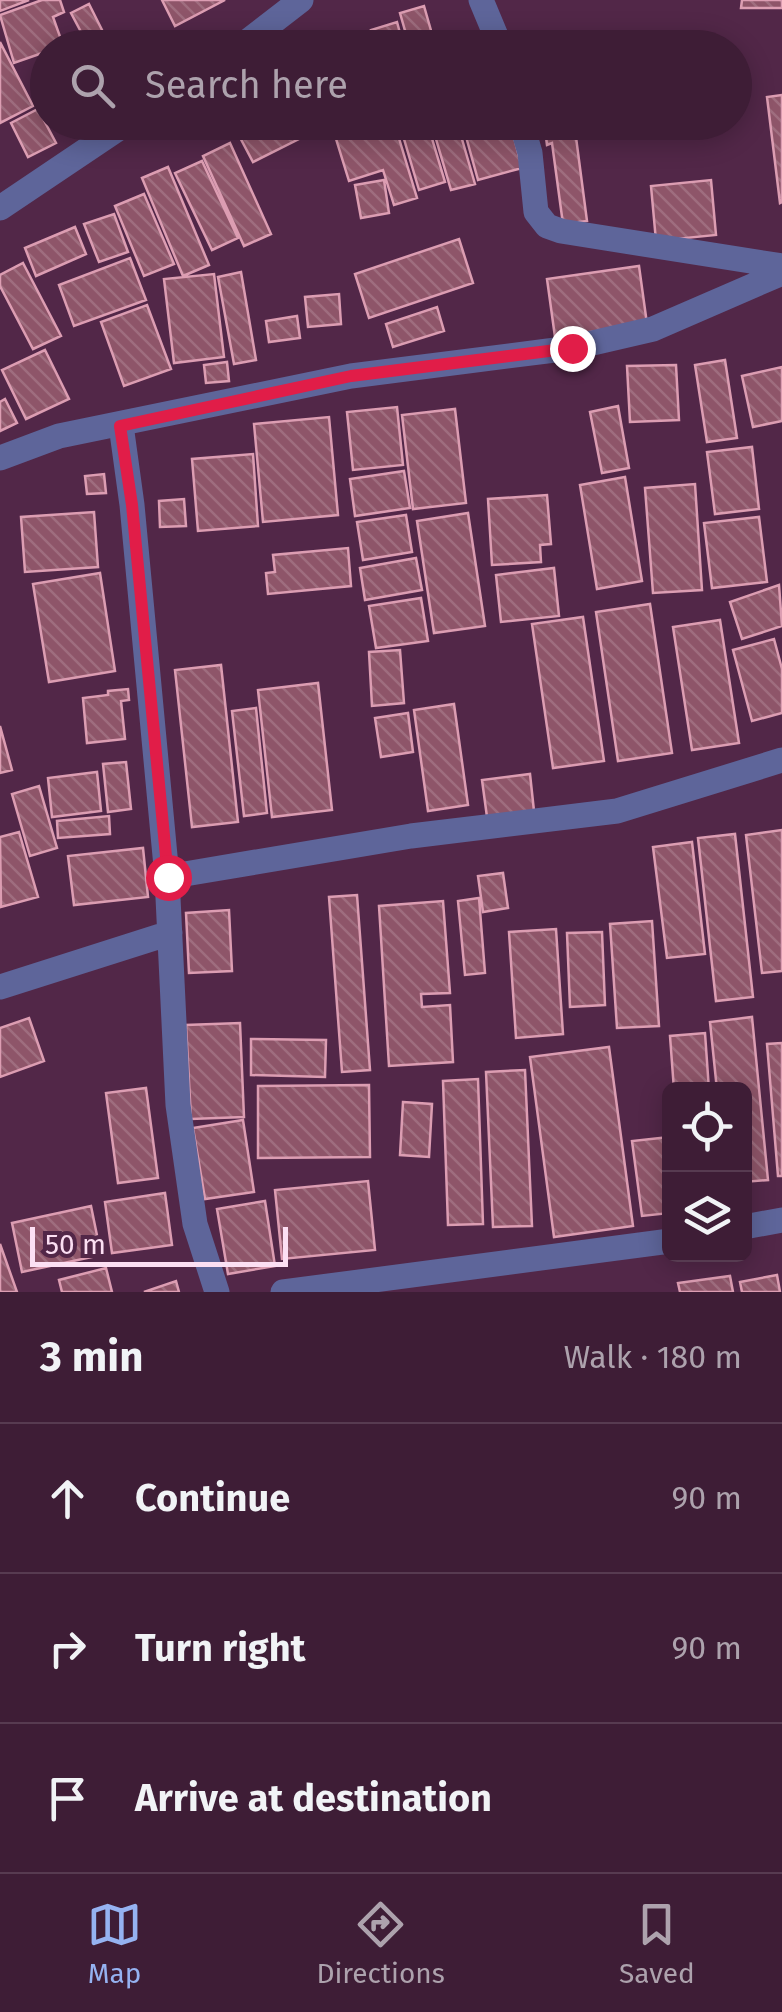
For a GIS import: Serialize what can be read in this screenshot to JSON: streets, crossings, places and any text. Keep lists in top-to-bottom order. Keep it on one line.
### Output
{"scale_bar":"50 m","page":{"search":"Search here","scale":"50 m","heading":["3 min","Walk · 180 m"],"list":[["Continue","90 m"],["Turn right","90 m"],"Arrive at destination"],"nav":["Map","Directions","Saved"]}}
